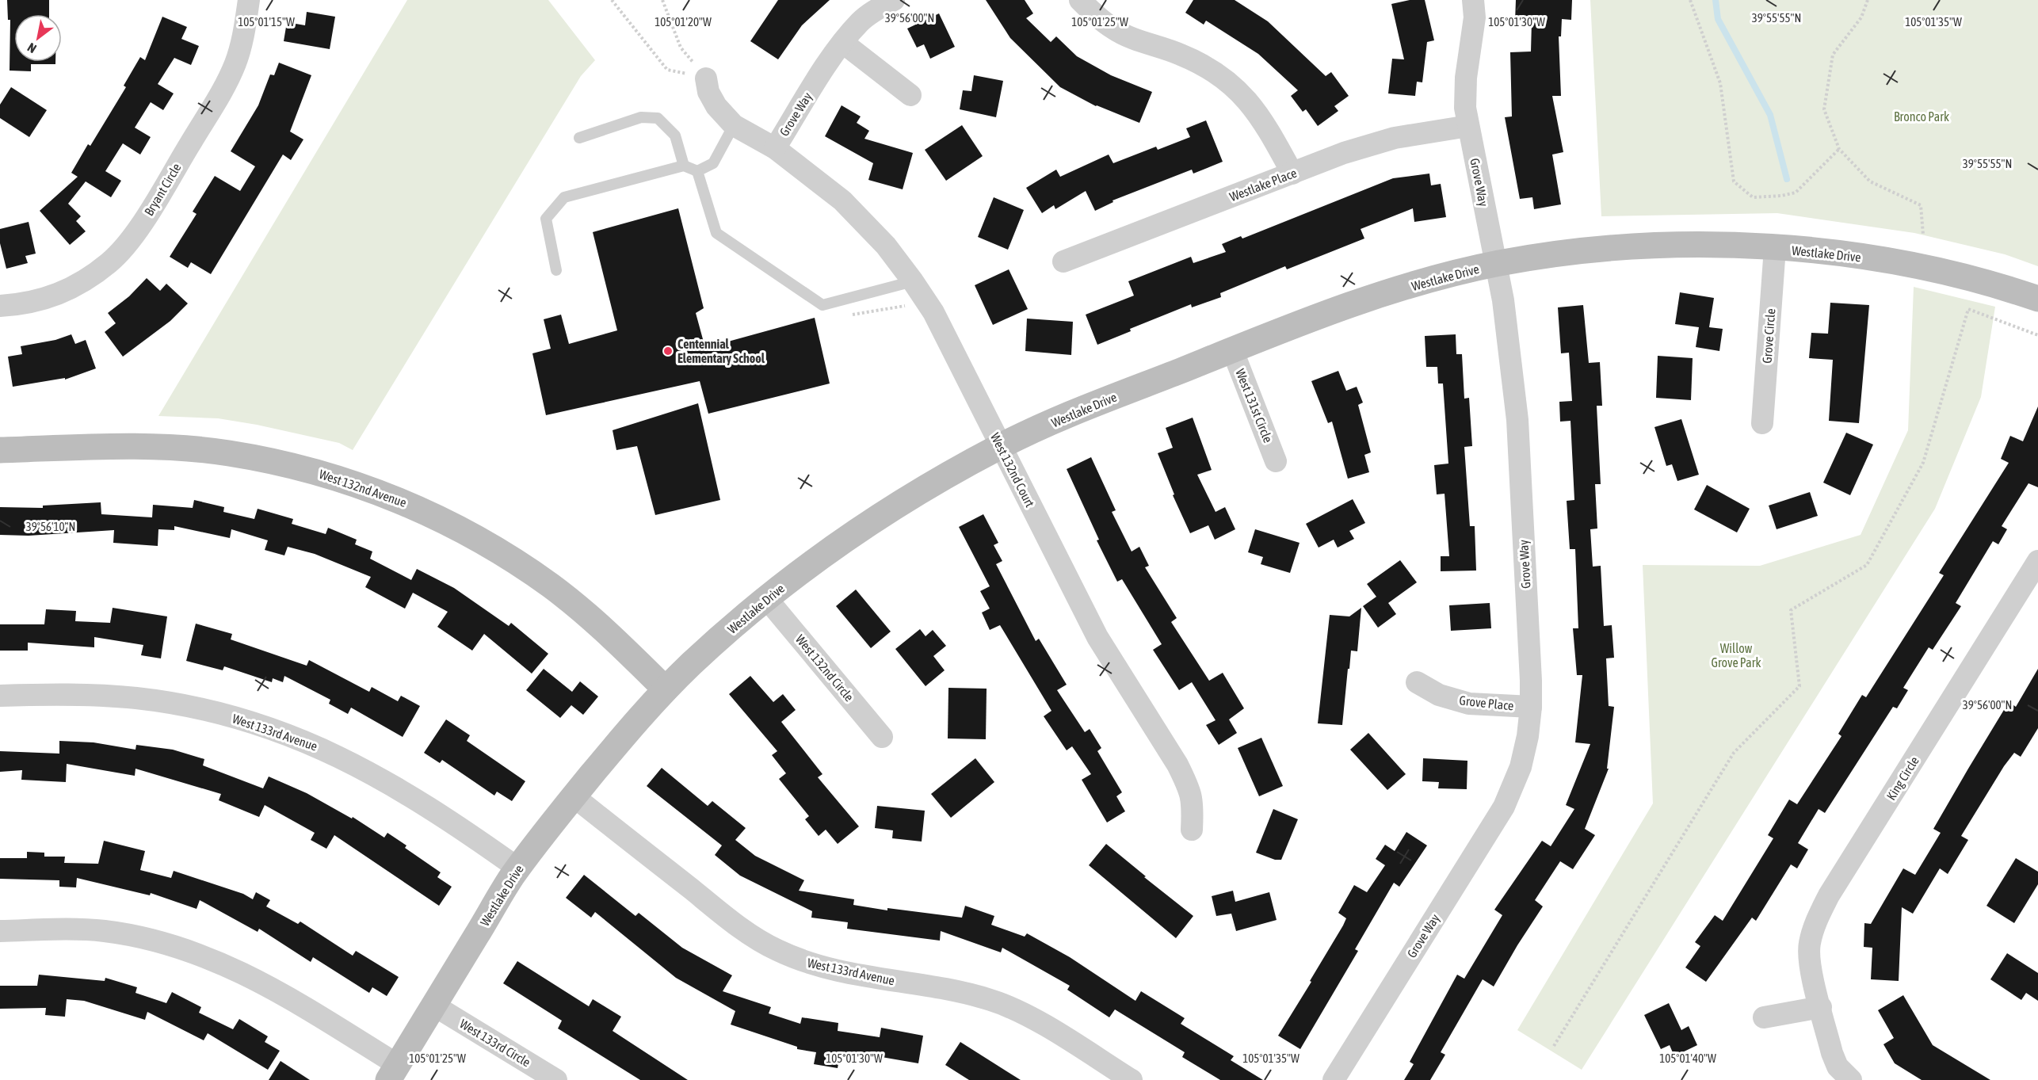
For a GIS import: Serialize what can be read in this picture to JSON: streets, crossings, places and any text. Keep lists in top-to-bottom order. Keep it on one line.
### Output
{"streets":{"street":["Grove Way","Westlake Place","Bryant Circle","Westlake Drive","Grove Circle","West 131st Circle","West 132nd Court","West 132nd Avenue","West 132nd Circle","Grove Place","West 133rd Avenue","King Circle","West 133rd Circle"]},"crossings":[["Grove Way","Westlake Place"],["Grove Way","Westlake Drive"],["Grove Way","West 132nd Court"],["Grove Way","Grove Place"],["Westlake Drive","Grove Circle"],["Westlake Drive","West 131st Circle"],["Westlake Drive","West 132nd Court"],["Westlake Drive","West 132nd Avenue"],["Westlake Drive","West 132nd Circle"],["Westlake Drive","West 133rd Avenue"],["Westlake Drive","West 133rd Circle"]],"parks":["Bronco Park","Willow Grove Park"],"places":["Centennial Elementary School"],"north":"bottom left","coordinates":["39°56'00\"N","39°55'55\"N","105°01'15\"W","105°01'20\"W","105°01'25\"W","105°01'30\"W","105°01'35\"W","39°56'10\"N","105°01'40\"W"]}
